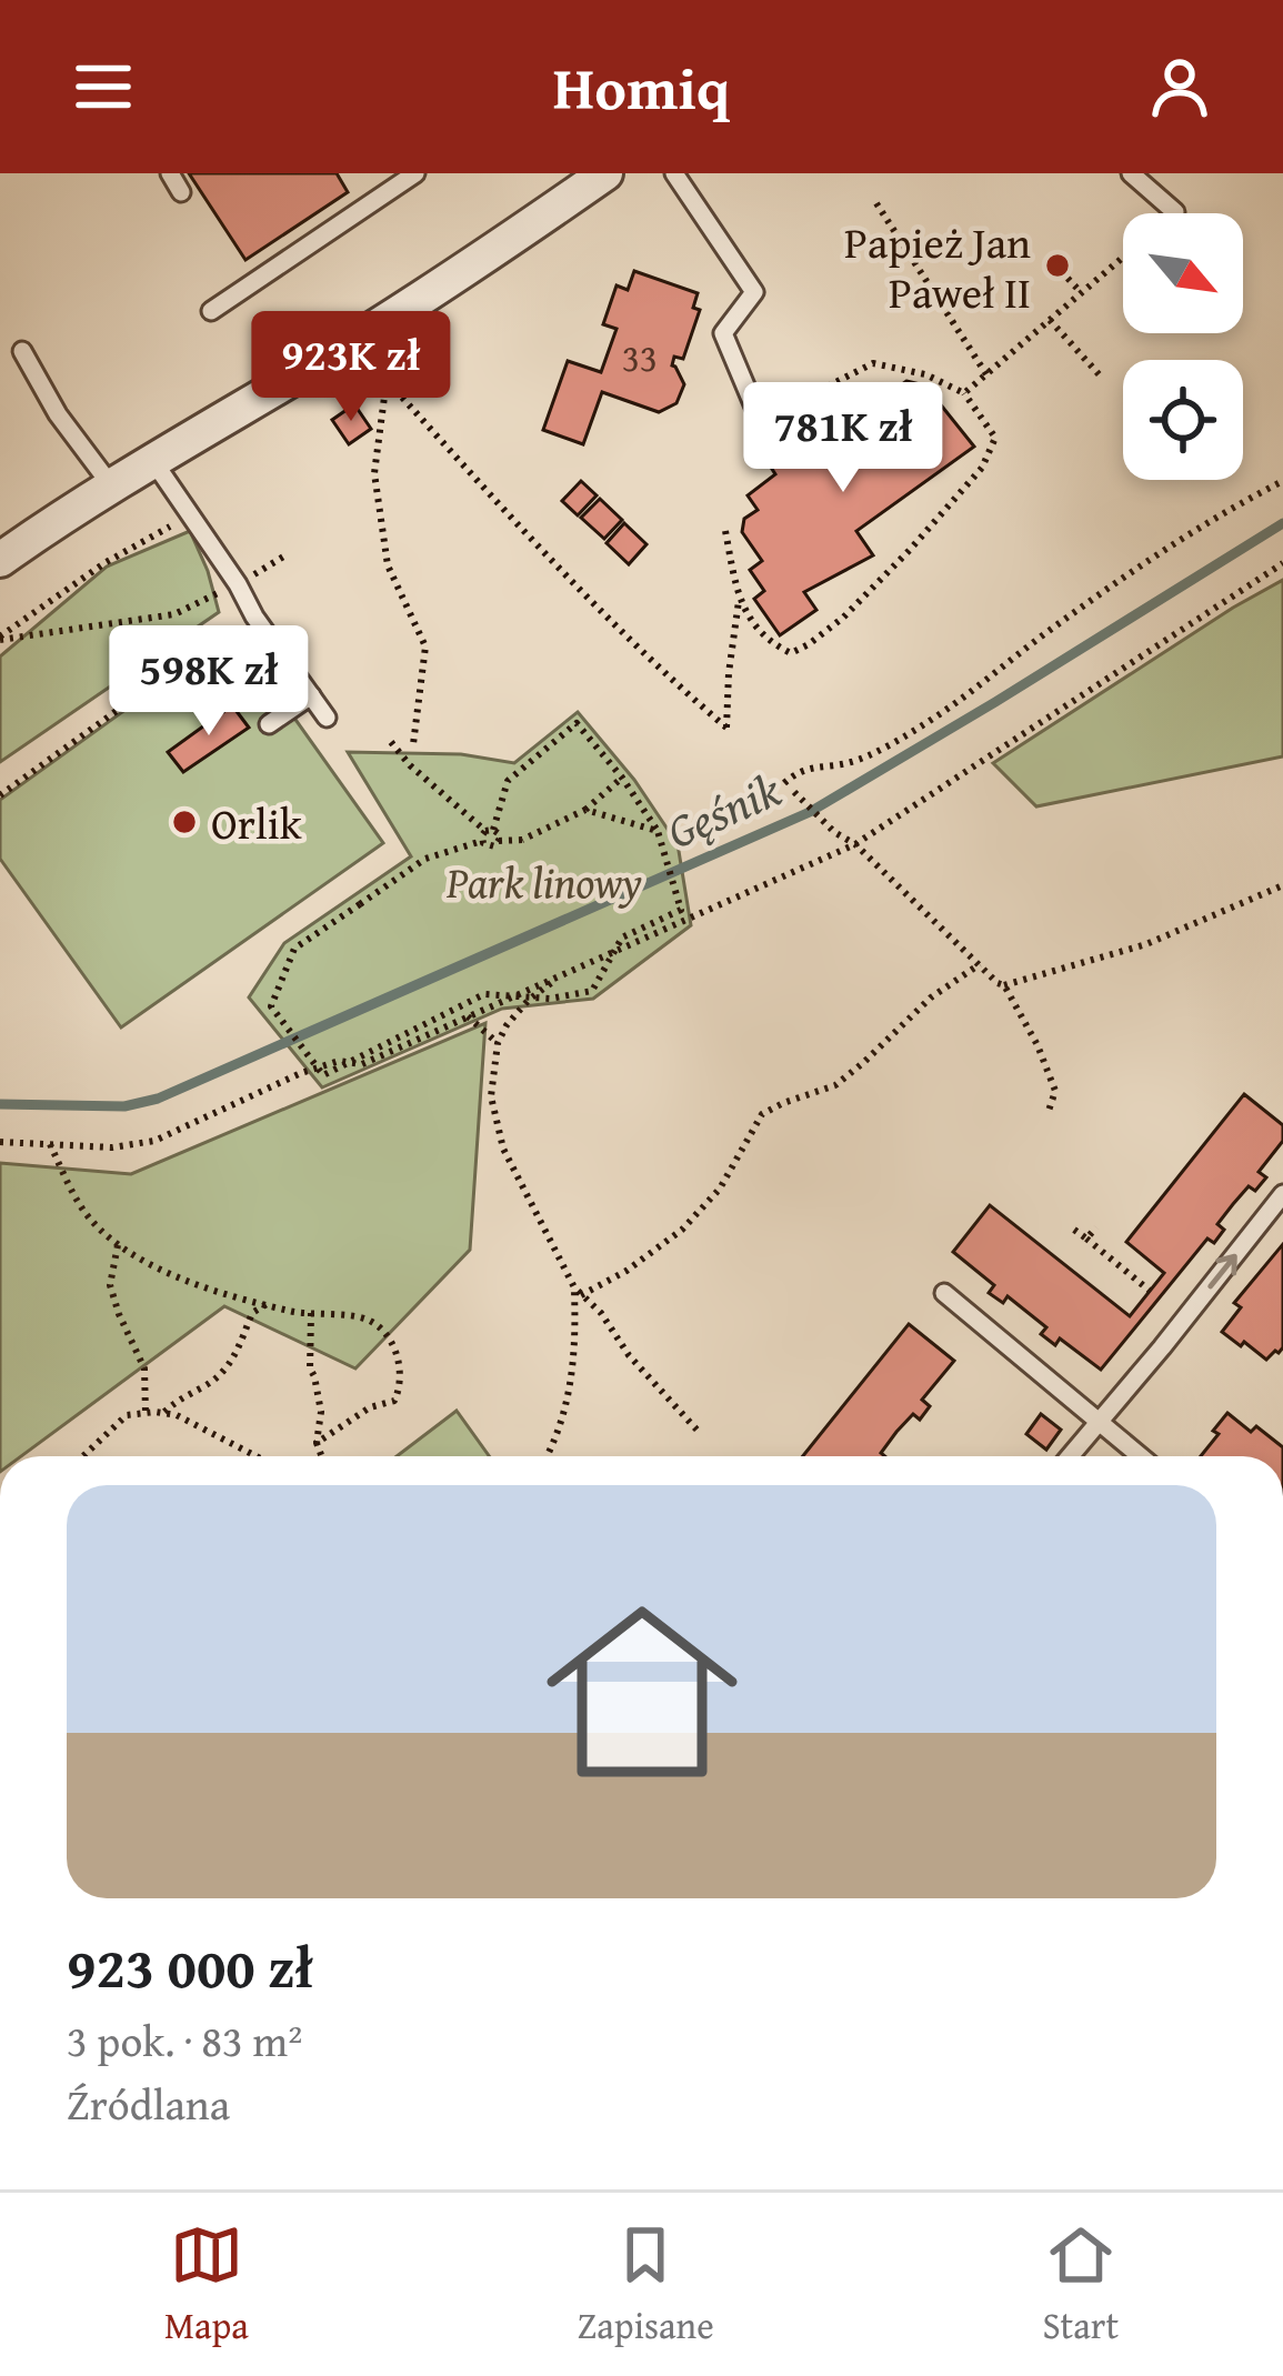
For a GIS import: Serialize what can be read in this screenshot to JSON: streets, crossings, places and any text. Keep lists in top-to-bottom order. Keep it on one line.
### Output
{"water":["Gęśnik"],"parks":["Park linowy"],"places":["Papież Jan Paweł II","Orlik"],"house_numbers":["33"],"north":"bottom right","page":{"header":"Homiq","price":["923K zł","781K zł","598K zł"],"list":[{"name":"923 000 zł","note":"3 pok. · 83 m² · Źródlana"}],"tabs":["Mapa","Zapisane","Start"]}}
